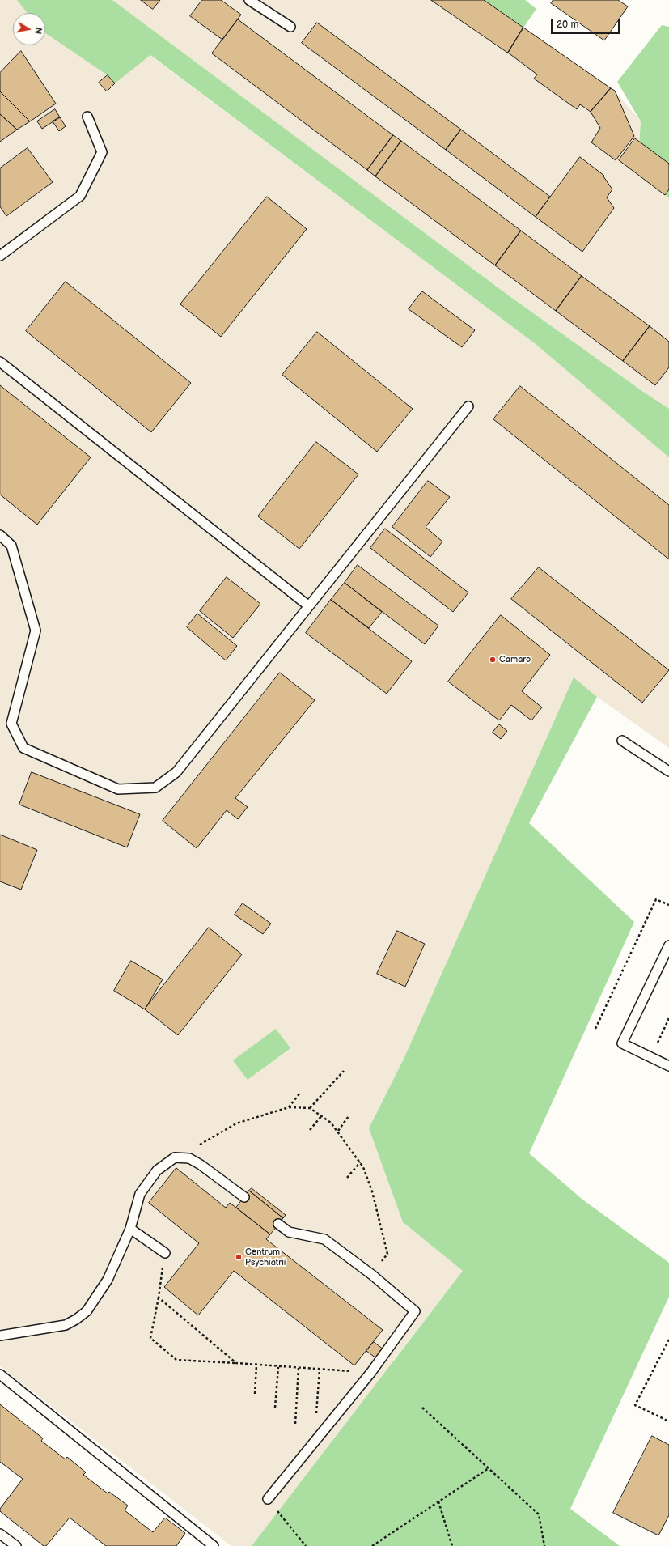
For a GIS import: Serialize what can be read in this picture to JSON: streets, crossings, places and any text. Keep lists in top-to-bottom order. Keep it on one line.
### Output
{"places":["Camaro","Centrum Psychiatrii"],"scale_bar":"20 m","north":"right"}
